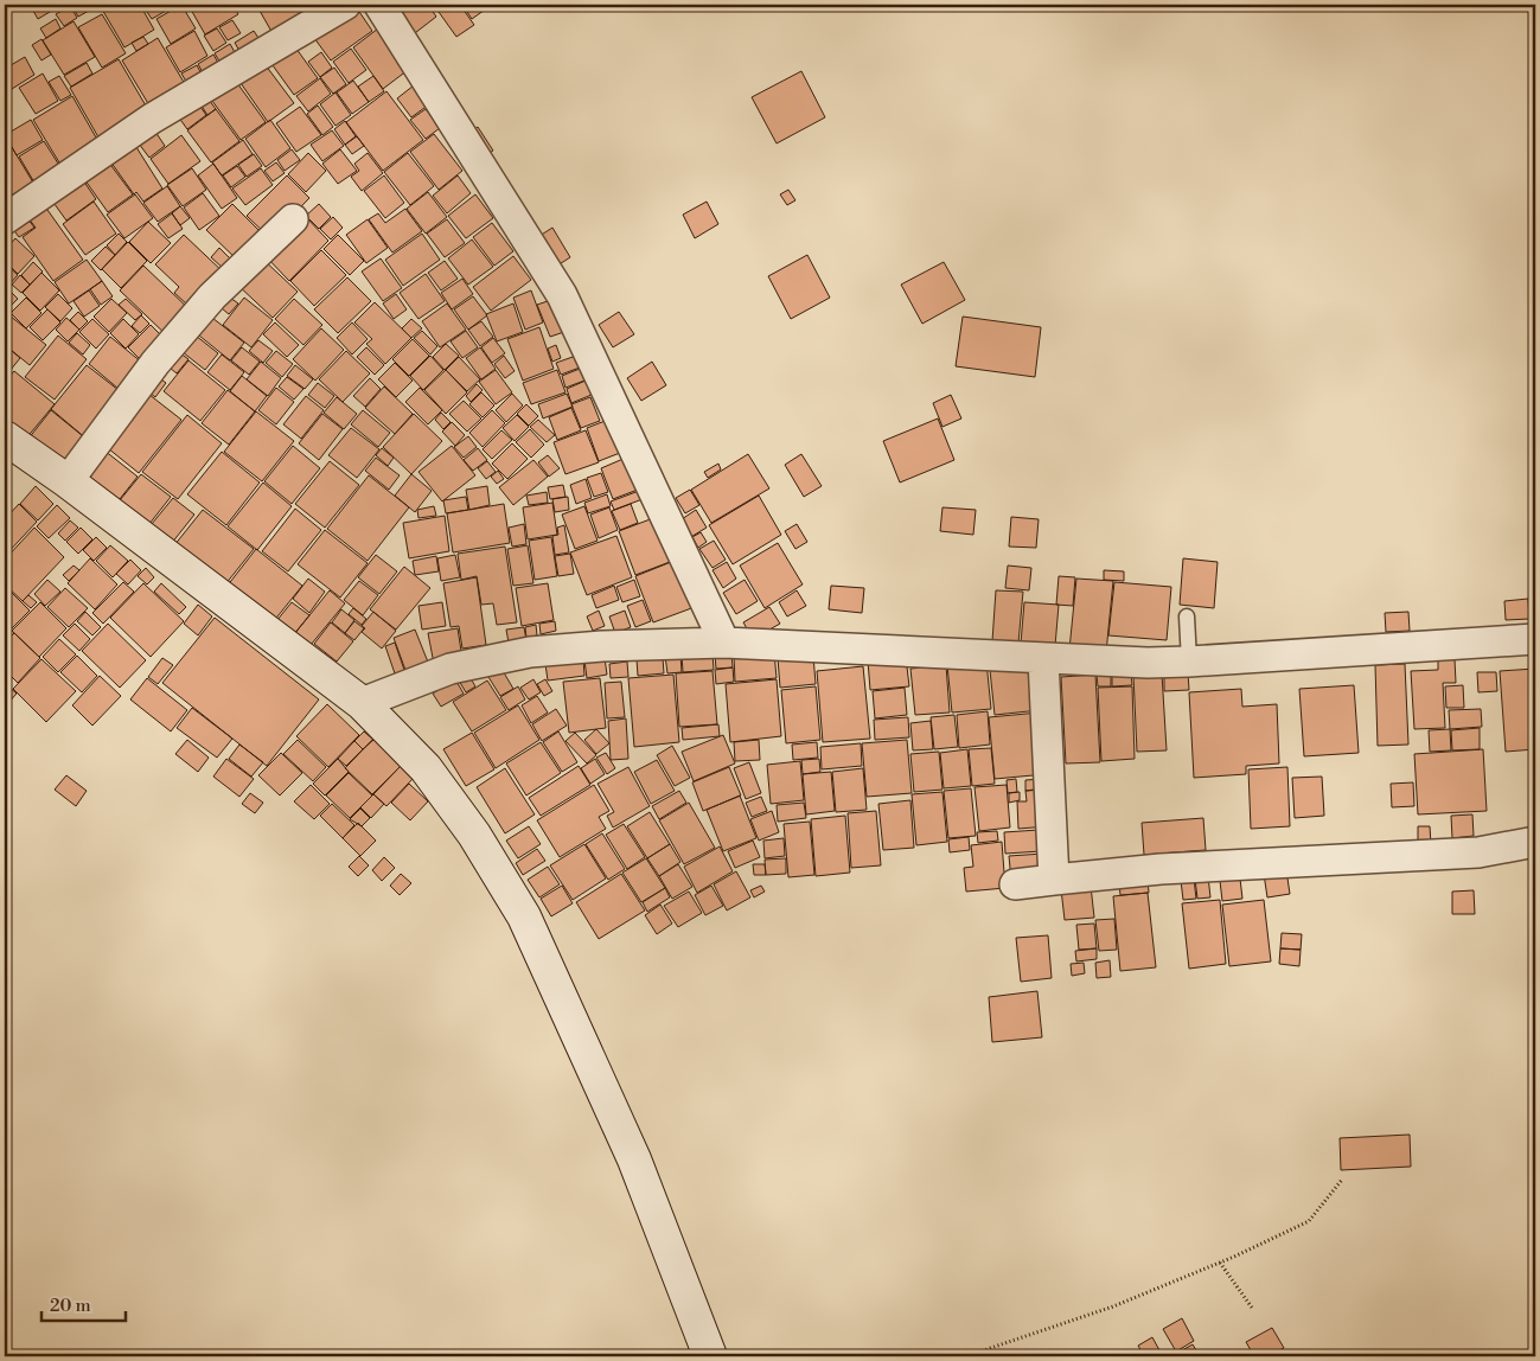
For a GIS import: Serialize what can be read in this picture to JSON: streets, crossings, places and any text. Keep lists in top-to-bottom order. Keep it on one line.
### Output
{"scale_bar":"20 m"}
